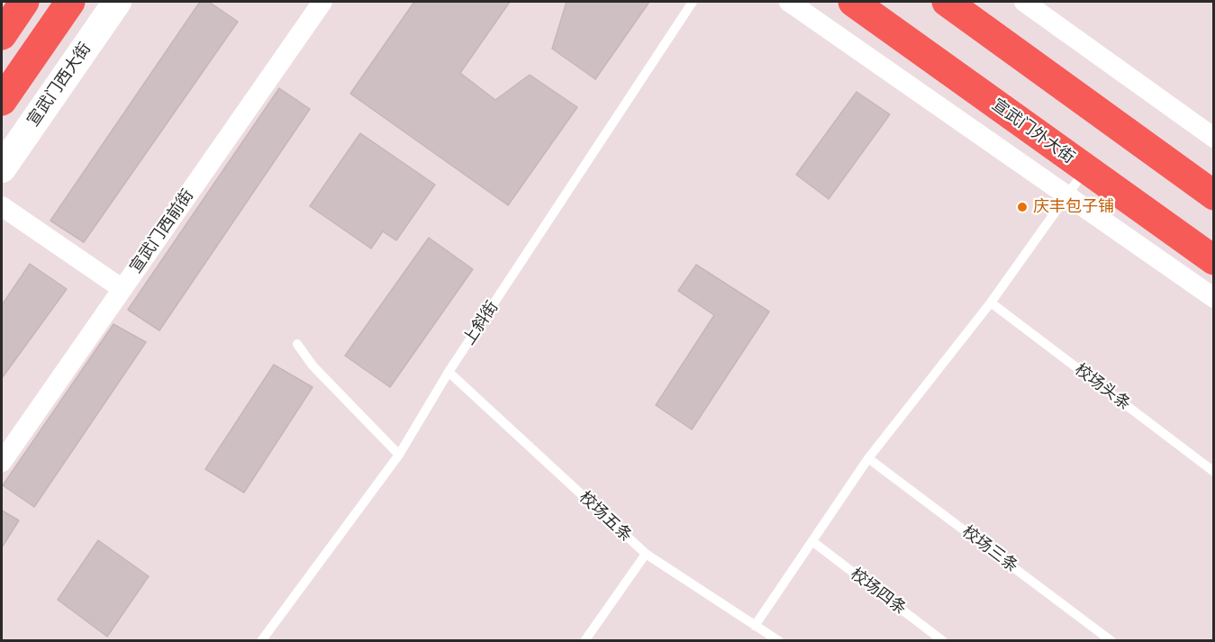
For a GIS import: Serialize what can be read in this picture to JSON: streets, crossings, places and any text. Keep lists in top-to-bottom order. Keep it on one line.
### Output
{"streets":{"main road":["宣武门外大街"],"street":["宣武门西大街","宣武门西前街"],"lane":["上斜街","校场头条","校场五条","校场三条","校场四条"]},"crossings":[["上斜街","校场五条"]],"places":["庆丰包子铺"]}
